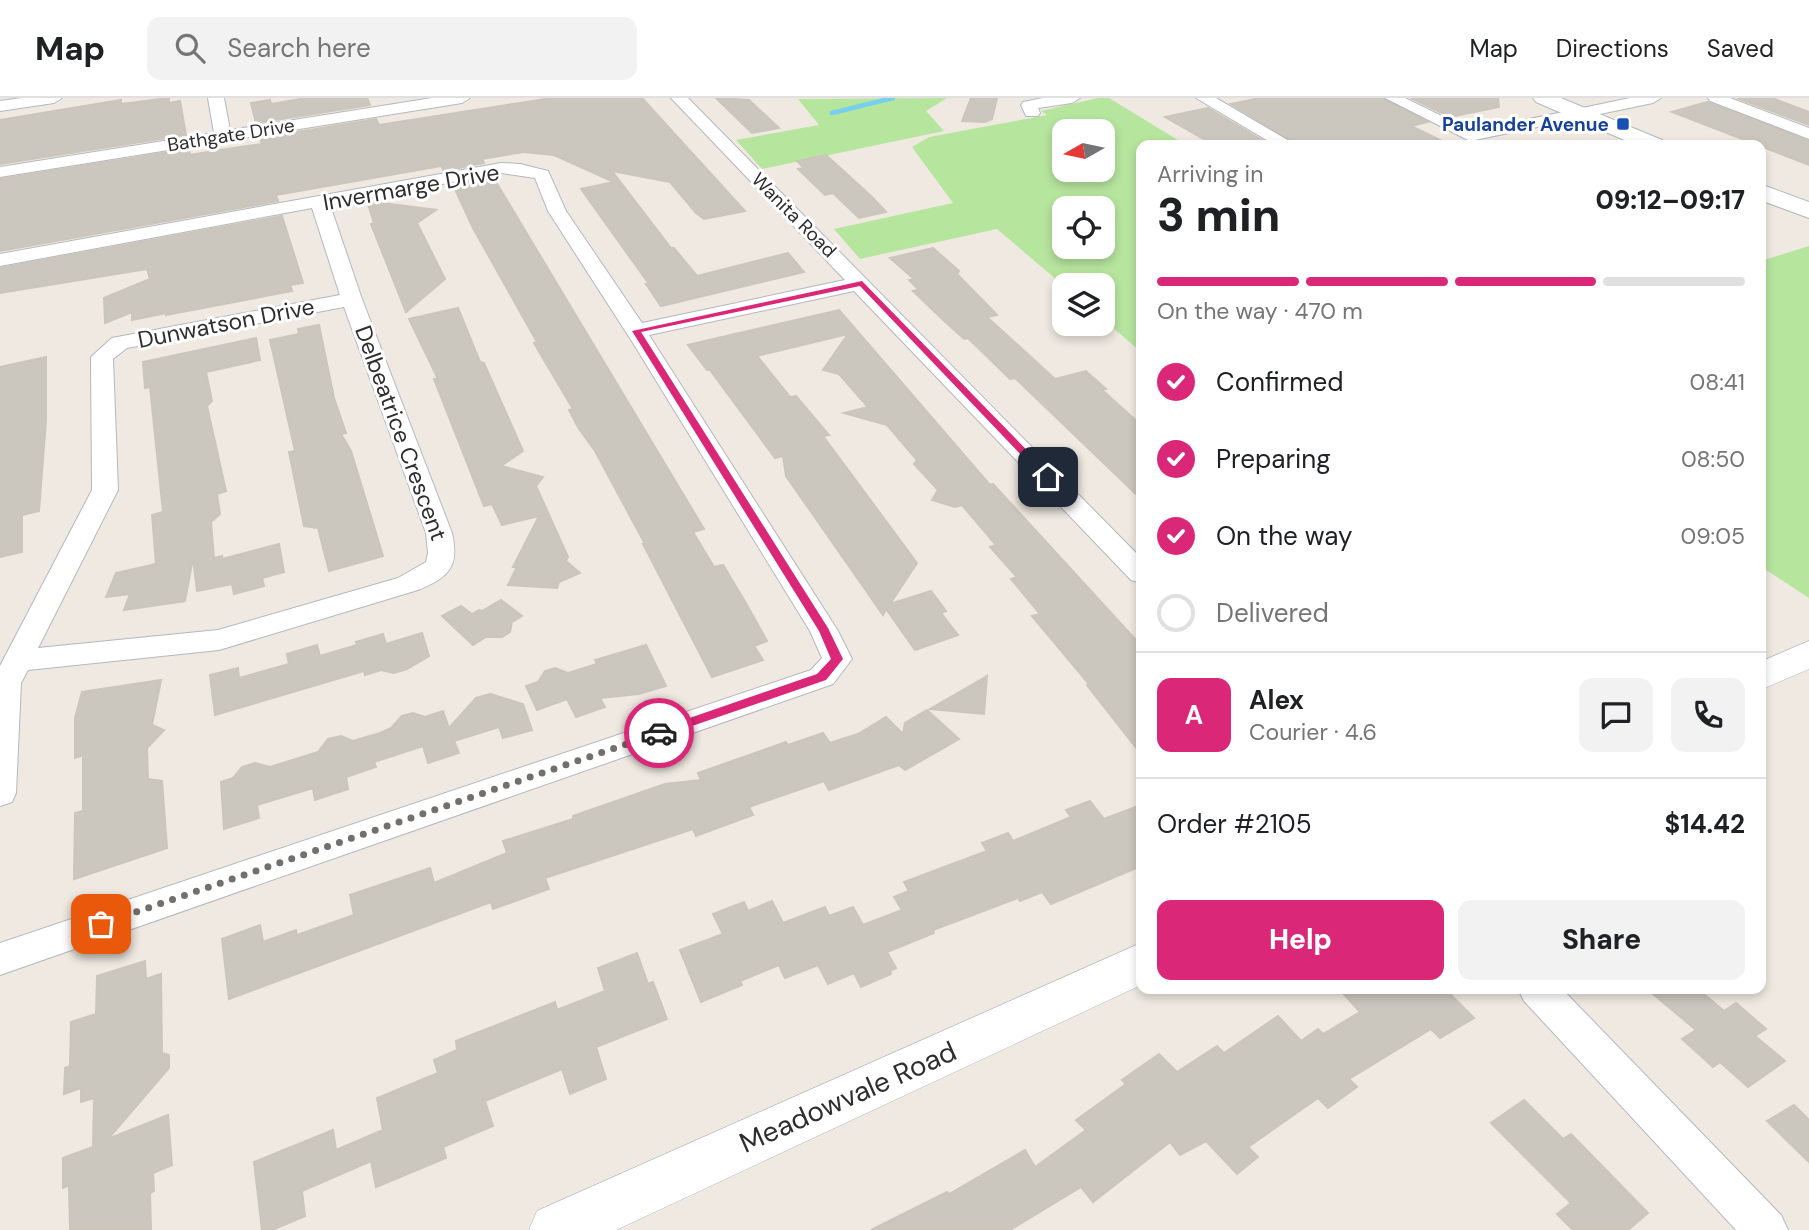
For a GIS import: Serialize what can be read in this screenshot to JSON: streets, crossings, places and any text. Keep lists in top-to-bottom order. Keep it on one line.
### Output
{"streets":{"street":["Bathgate Drive","Invermarge Drive","Wanita Road","Dunwatson Drive","Delbeatrice Crescent","Meadowvale Road"]},"crossings":[["Invermarge Drive","Delbeatrice Crescent"],["Dunwatson Drive","Delbeatrice Crescent"]],"places":{"transit":["Paulander Avenue"]},"north":"left","page":{"header":"Map","search":"Search here","nav":["Map","Directions","Saved"],"heading":["3 min","Arriving in","09:12–09:17"],"panel":["Alex","Courier · 4.6","Order #2105","$14.42"],"bar":"On the way · 470 m","list":[["Confirmed","08:41"],["Preparing","08:50"],["On the way","09:05"],"Delivered"],"round":"A","buttons":["Help","Share"]}}
